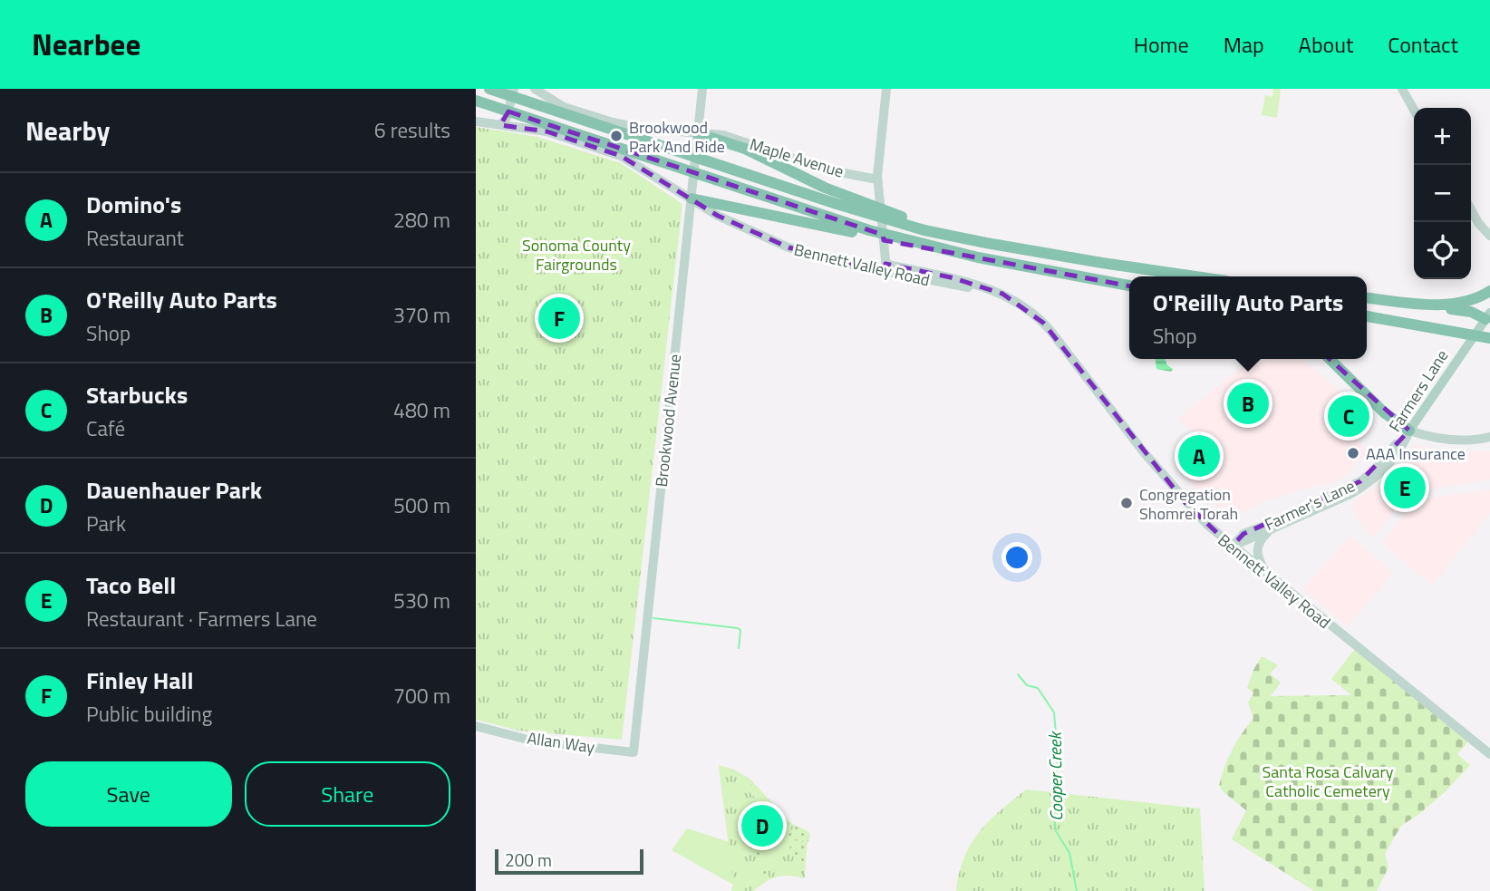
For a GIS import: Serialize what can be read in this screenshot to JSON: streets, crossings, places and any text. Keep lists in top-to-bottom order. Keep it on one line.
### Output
{"streets":{"main road":["Farmers Lane"],"street":["Maple Avenue","Bennett Valley Road","Brookwood Avenue","Farmer's Lane","Allan Way"]},"crossings":[["Maple Avenue","Brookwood Avenue"],["Bennett Valley Road","Farmers Lane"],["Bennett Valley Road","Brookwood Avenue"],["Bennett Valley Road","Farmer's Lane"],["Farmers Lane","Farmer's Lane"],["Brookwood Avenue","Allan Way"]],"water":["Cooper Creek"],"parks":["Sonoma County Fairgrounds","Santa Rosa Calvary Catholic Cemetery"],"places":["Brookwood Park And Ride","AAA Insurance","Congregation Shomrei Torah"],"scale_bar":"200 m","page":{"header":"Nearbee","nav":["Home","Map","About","Contact"],"heading":["Nearby","6 results"],"map_buttons":["+","−"],"list":[{"mark":"A","name":"Domino's","note":"Restaurant","value":"280 m"},{"mark":"B","name":"O'Reilly Auto Parts","note":"Shop","value":"370 m"},{"mark":"C","name":"Starbucks","note":"Café","value":"480 m"},{"mark":"D","name":"Dauenhauer Park","note":"Park","value":"500 m"},{"mark":"E","name":"Taco Bell","note":"Restaurant · Farmers Lane","value":"530 m"},{"mark":"F","name":"Finley Hall","note":"Public building","value":"700 m"}],"popup":["O'Reilly Auto Parts","Shop"],"pins":["F","B","C","A","E","D"],"buttons":["Save","Share"],"scale":"200 m"}}
